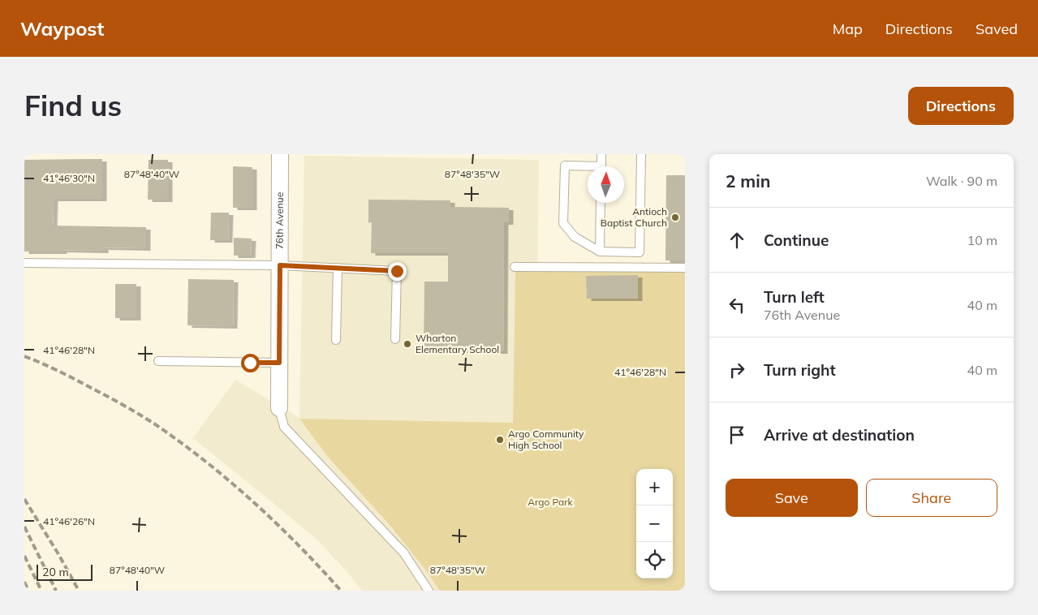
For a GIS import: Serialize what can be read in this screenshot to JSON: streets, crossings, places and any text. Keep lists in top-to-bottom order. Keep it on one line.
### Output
{"streets":{"street":["76th Avenue"]},"parks":["Argo Park"],"places":["Antioch Baptist Church","Wharton Elementary School","Argo Community High School"],"scale_bar":"20 m","north":"top","page":{"header":"Waypost","nav":["Map","Directions","Saved"],"buttons":["Directions",["Save","Share"]],"title":"Find us","heading":["2 min","Walk · 90 m"],"list":[["Continue","10 m"],["Turn left","76th Avenue","40 m"],["Turn right","40 m"],"Arrive at destination"],"map_buttons":["+","−"],"scale":"20 m"},"coordinates":["87°48'40\"W","87°48'35\"W","41°46'30\"N","41°46'28\"N","41°46'26\"N"]}
